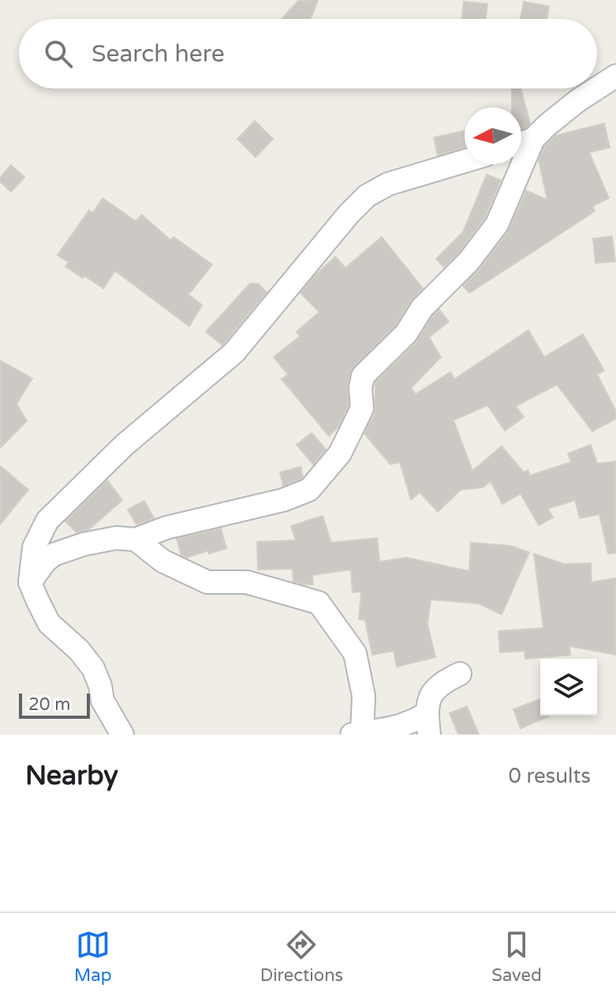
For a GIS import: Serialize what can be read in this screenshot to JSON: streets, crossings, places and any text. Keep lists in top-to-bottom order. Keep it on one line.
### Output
{"scale_bar":"20 m","north":"left","page":{"search":"Search here","scale":"20 m","heading":["Nearby","0 results"],"nav":["Map","Directions","Saved"]}}
